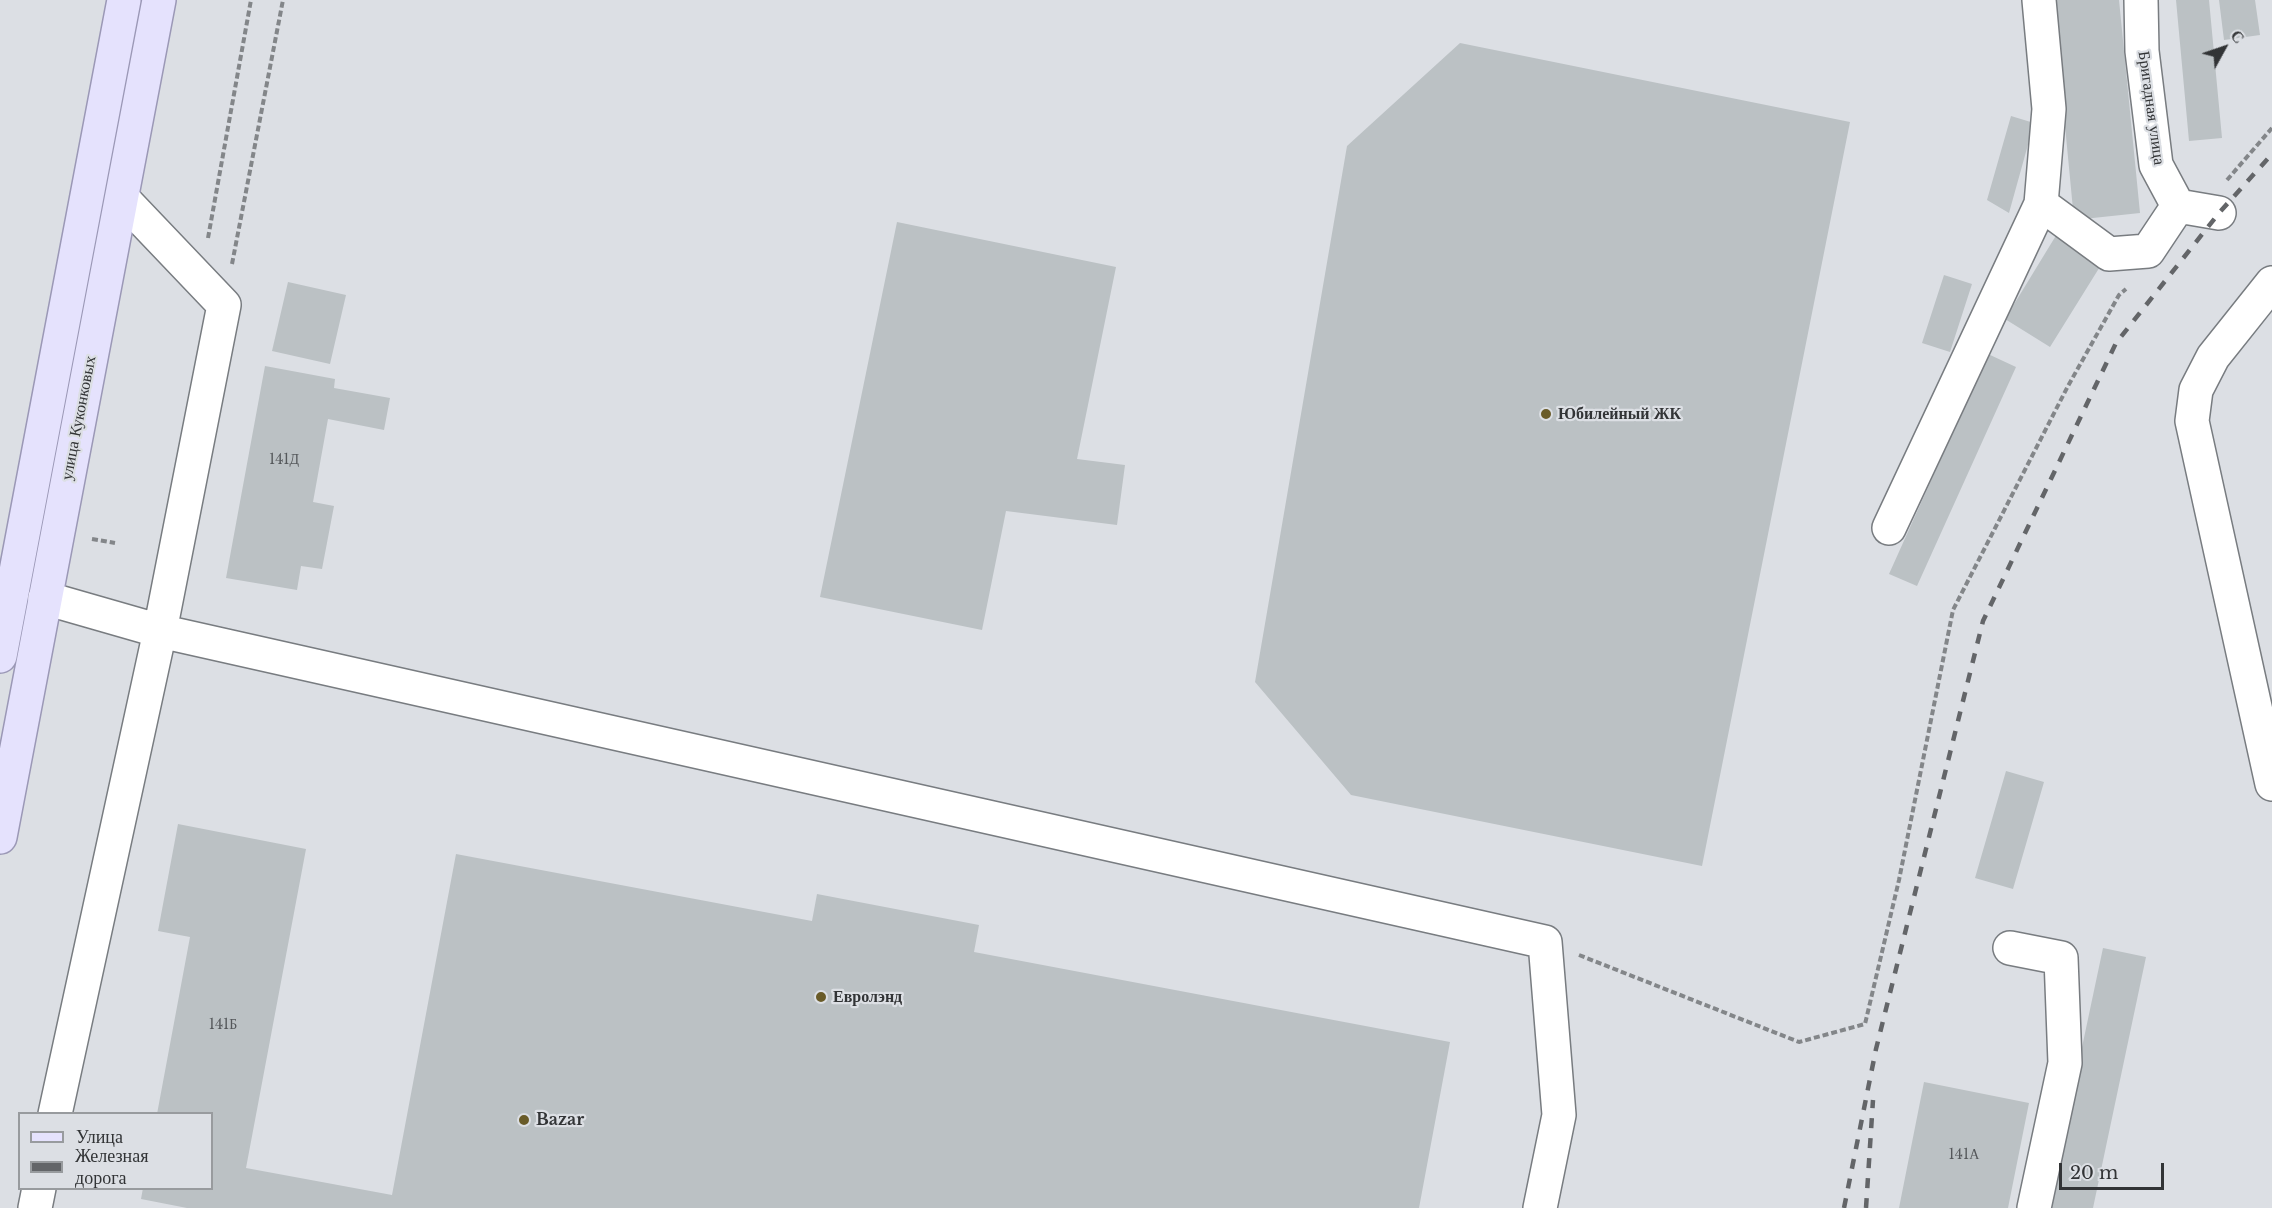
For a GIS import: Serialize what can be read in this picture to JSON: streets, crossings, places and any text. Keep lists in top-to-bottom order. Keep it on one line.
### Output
{"streets":{"main road":["улица Куконковых"],"lane":["Бригадная улица"]},"places":["Юбилейный ЖК","Евролэнд","Bazar"],"house_numbers":["141Д","141Б","141А"],"legend":["Улица","Железная дорога"],"scale_bar":"20 m","north":"top right"}
